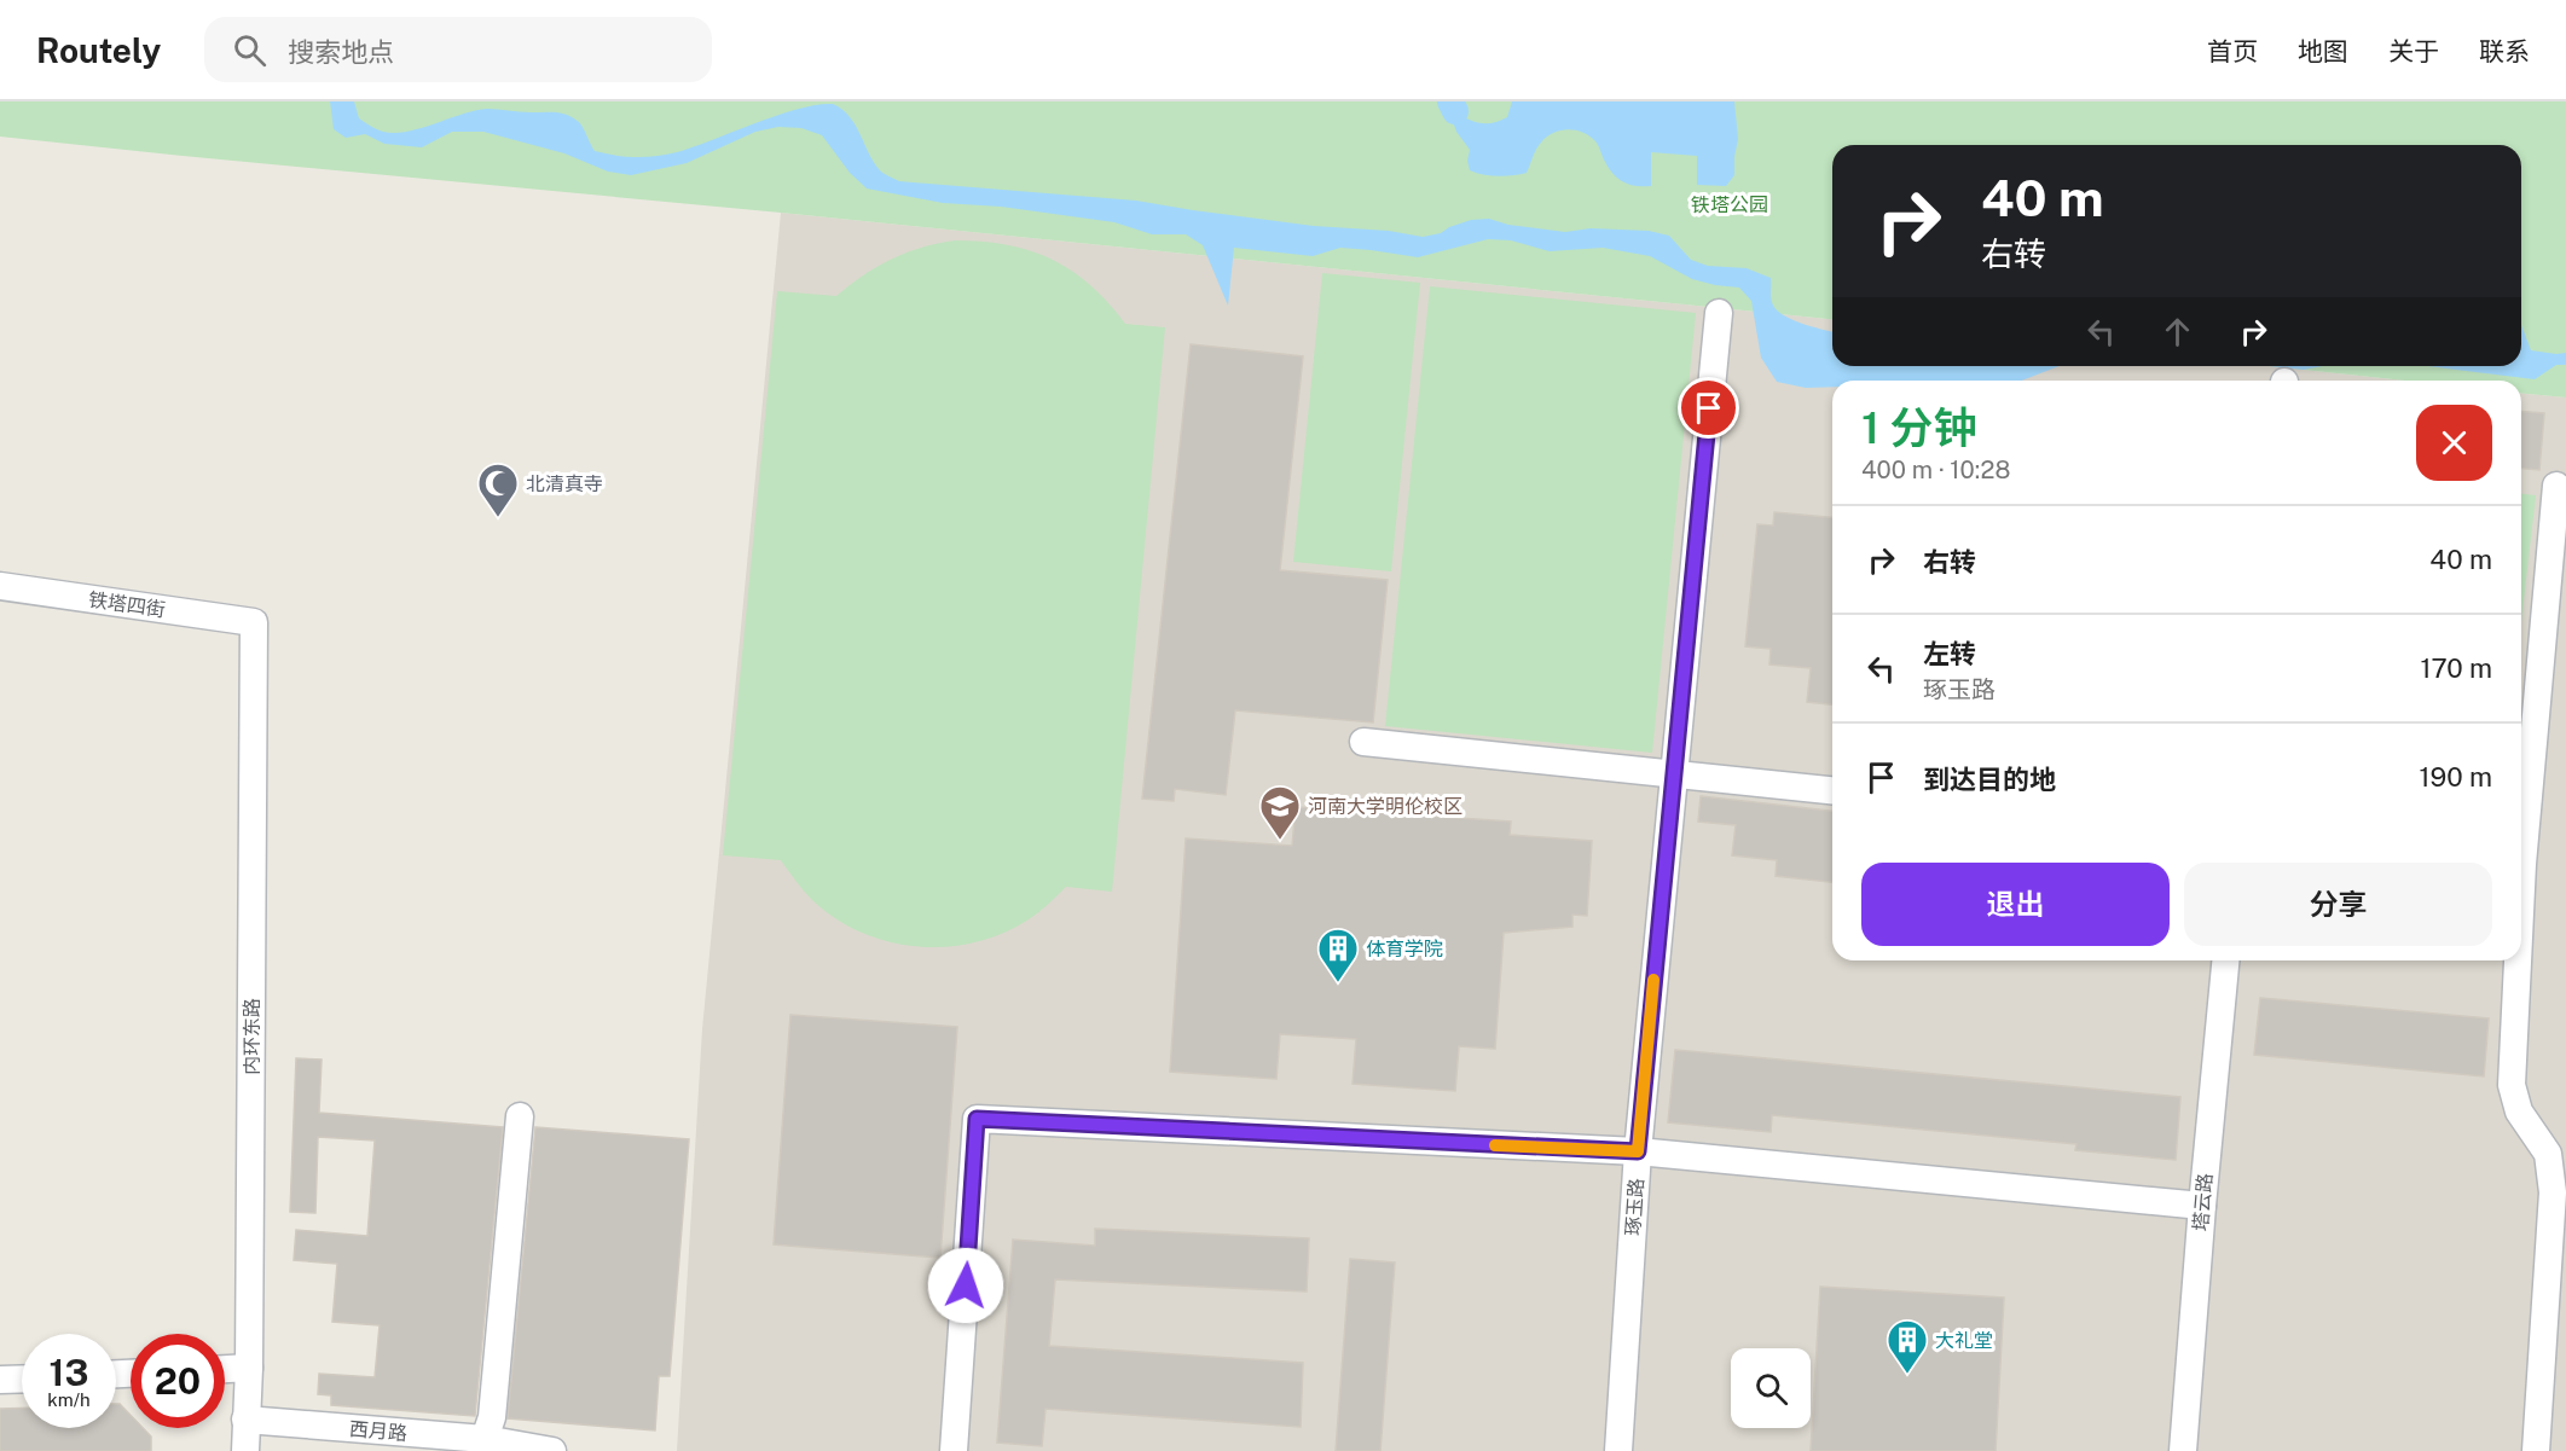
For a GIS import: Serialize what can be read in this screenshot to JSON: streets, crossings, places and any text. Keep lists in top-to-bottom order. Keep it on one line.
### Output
{"streets":{"street":["铁塔四街","内环东路","塔云路","琢玉路","西月路"]},"crossings":[["铁塔四街","内环东路"],["内环东路","西月路"]],"parks":["铁塔公园"],"places":{"mosque":["北清真寺"],"school or university":["河南大学明伦校区"],"building":["体育学院","大礼堂"]},"page":{"header":"Routely","search":"搜索地点","nav":["首页","地图","关于","联系"],"turn":["40 m","右转"],"heading":["1 分钟","400 m · 10:28"],"list":[{"name":"右转","value":"40 m"},{"name":"左转","note":"琢玉路","value":"170 m"},{"name":"到达目的地","value":"190 m"}],"buttons":["退出","分享"],"speed":"13 km/h","limit":"20"}}
